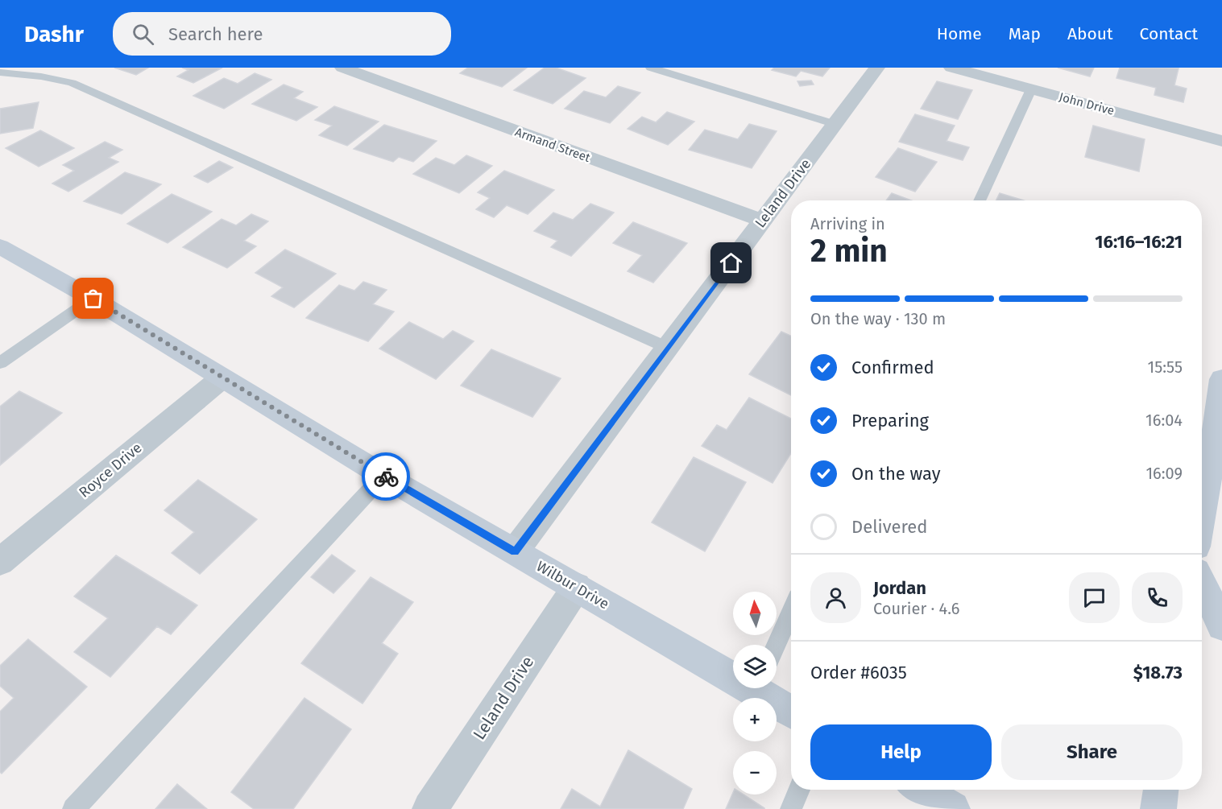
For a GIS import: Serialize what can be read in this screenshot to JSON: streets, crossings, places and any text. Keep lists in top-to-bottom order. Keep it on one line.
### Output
{"streets":{"street":["John Drive","Armand Street","Leland Drive","Royce Drive","Wilbur Drive"]},"crossings":[["Armand Street","Leland Drive"],["Leland Drive","Wilbur Drive"],["Royce Drive","Wilbur Drive"]],"north":"top","page":{"header":"Dashr","search":"Search here","nav":["Home","Map","About","Contact"],"heading":["2 min","Arriving in","16:16–16:21"],"panel":["Jordan","Courier · 4.6","Order #6035","$18.73"],"bar":"On the way · 130 m","list":[["Confirmed","15:55"],["Preparing","16:04"],["On the way","16:09"],"Delivered"],"map_buttons":["+","−"],"buttons":["Help","Share"]}}
